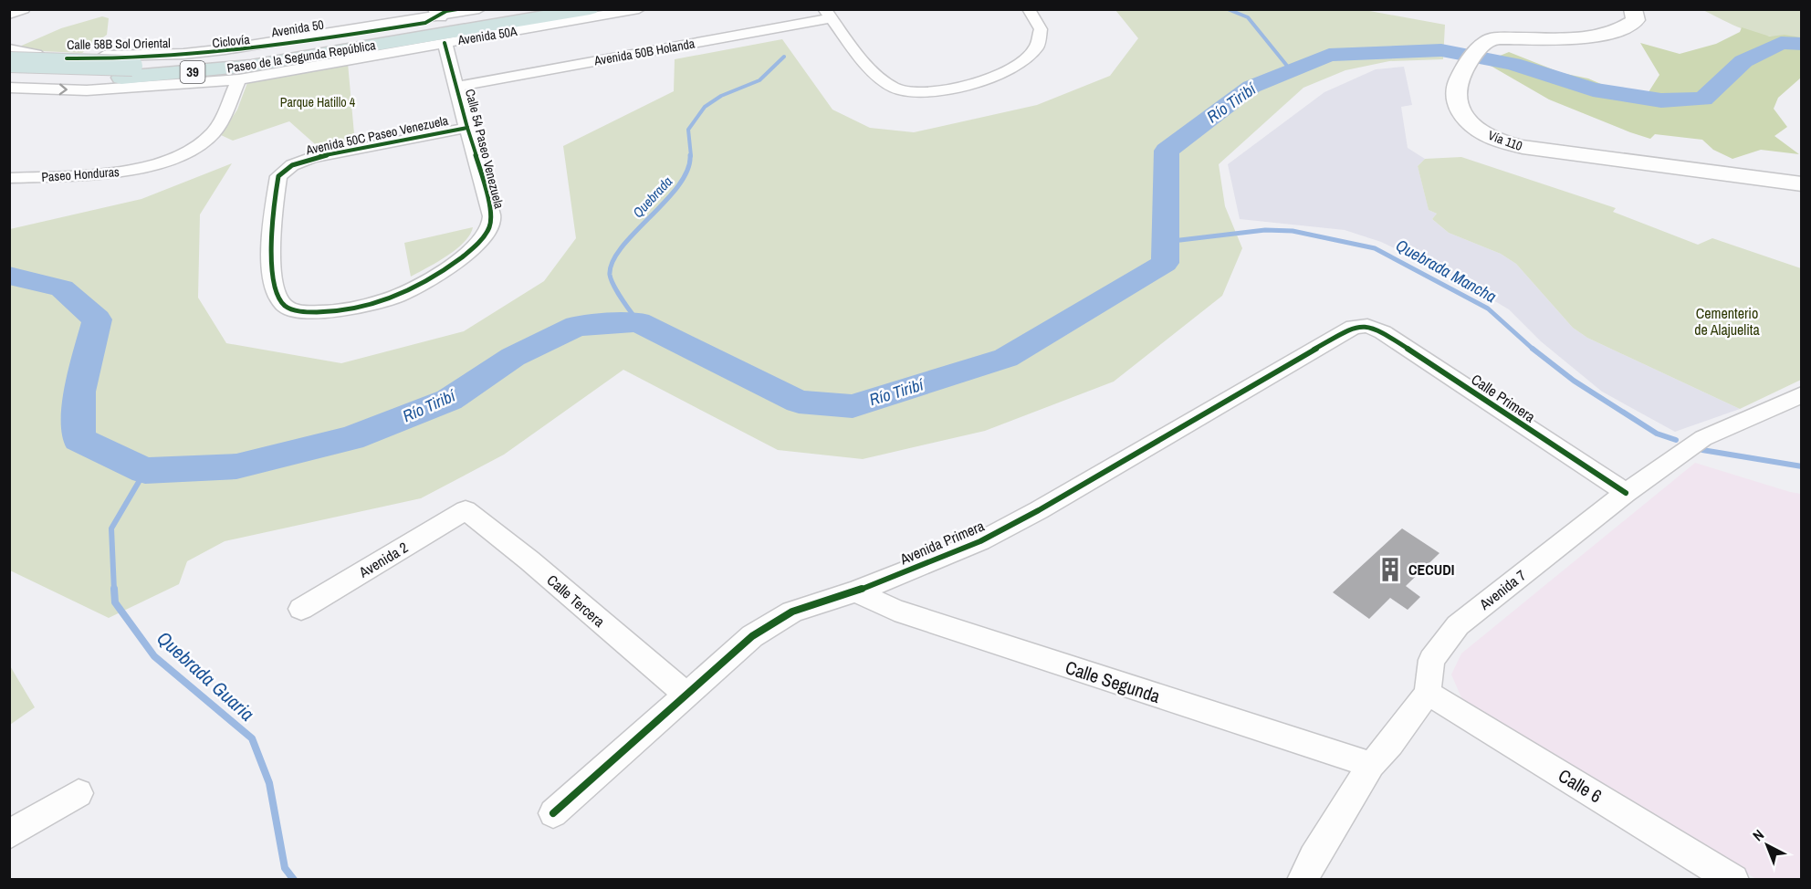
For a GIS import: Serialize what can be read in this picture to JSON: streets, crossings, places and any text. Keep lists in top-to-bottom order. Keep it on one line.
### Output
{"streets":{"highway":["Paseo de la Segunda República","39"],"main road":["Vía 110"],"street":["Avenida 50","Avenida 50A","Calle 58B Sol Oriental","Avenida 50B Holanda","Avenida 50C Paseo Venezuela","Calle 54 Paseo Venezuela","Paseo Honduras","Calle Primera","Avenida Primera","Avenida 2","Avenida 7","Calle Tercera","Calle Segunda","Calle 6"],"cycle path":["Ciclovía"]},"crossings":[["Avenida 50","Calle 58B Sol Oriental"],["Avenida 50A","Paseo de la Segunda República"],["Avenida 50A","Calle 54 Paseo Venezuela"],["Avenida 50A","Paseo Honduras"],["Avenida 50B Holanda","Calle 54 Paseo Venezuela"],["Avenida 50C Paseo Venezuela","Calle 54 Paseo Venezuela"],["Calle Primera","Avenida Primera"],["Calle Primera","Avenida 7"],["Avenida Primera","Calle Tercera"],["Avenida Primera","Calle Segunda"],["Avenida 2","Calle Tercera"],["Avenida 7","Calle Segunda"],["Avenida 7","Calle 6"]],"one_way":["Avenida 50A"],"water":["Río Tiribí","Quebrada","Quebrada Mancha","Quebrada Guaria"],"parks":["Parque Hatillo 4","Cementerio de Alajuelita"],"places":{"building":["CECUDI"]},"north":"top left"}
